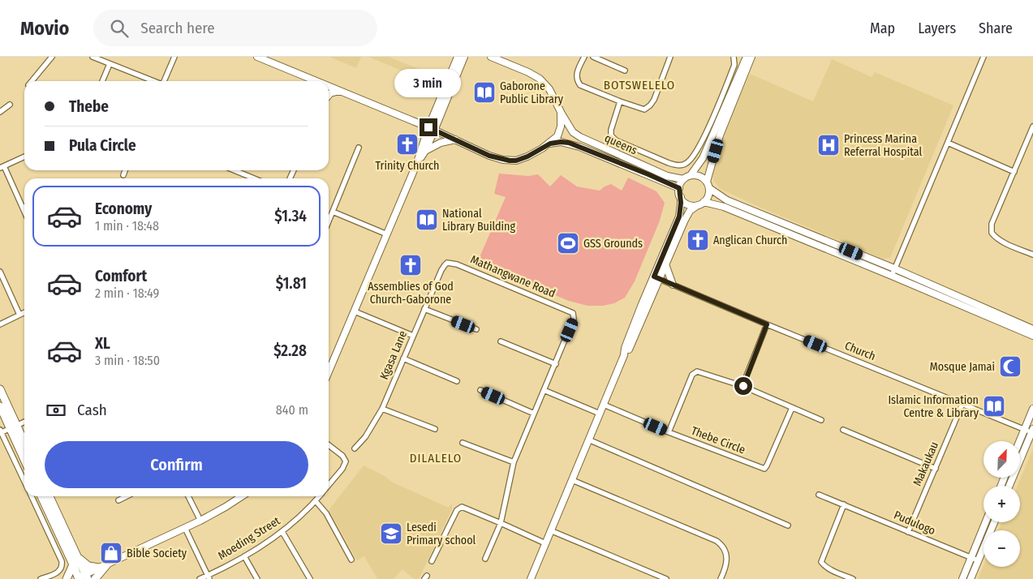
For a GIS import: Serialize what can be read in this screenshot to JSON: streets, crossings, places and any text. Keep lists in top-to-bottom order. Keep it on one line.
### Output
{"streets":{"main road":["queens"],"street":["Mathangwane Road","Church","Kgasa Lane","Thebe Circle","Makaukau","Pudulogo","Moeding Street"]},"crossings":[["Mathangwane Road","Kgasa Lane"],["Church","Makaukau"],["Makaukau","Pudulogo"]],"districts":["BOTSWELELO","DILALELO"],"places":{"library":["Gaborone Public Library","National Library Building","Islamic Information Centre & Library"],"church":["Trinity Church","Anglican Church","Assemblies of God Church-Gaborone"],"hospital":["Princess Marina Referral Hospital"],"sports":["GSS Grounds"],"mosque":["Mosque Jamai"],"school or university":["Lesedi Primary school"],"shop":["Bible Society"]},"north":"top right","page":{"header":"Movio","search":"Search here","nav":["Map","Layers","Share"],"bubble":"3 min","banner":["Thebe","Pula Circle"],"list":[{"name":"Economy","note":"1 min · 18:48","value":"$1.34"},{"name":"Comfort","note":"2 min · 18:49","value":"$1.81"},{"name":"XL","note":"3 min · 18:50","value":"$2.28"}],"pay":["Cash","840 m"],"buttons":"Confirm","map_buttons":["+","−"]}}
